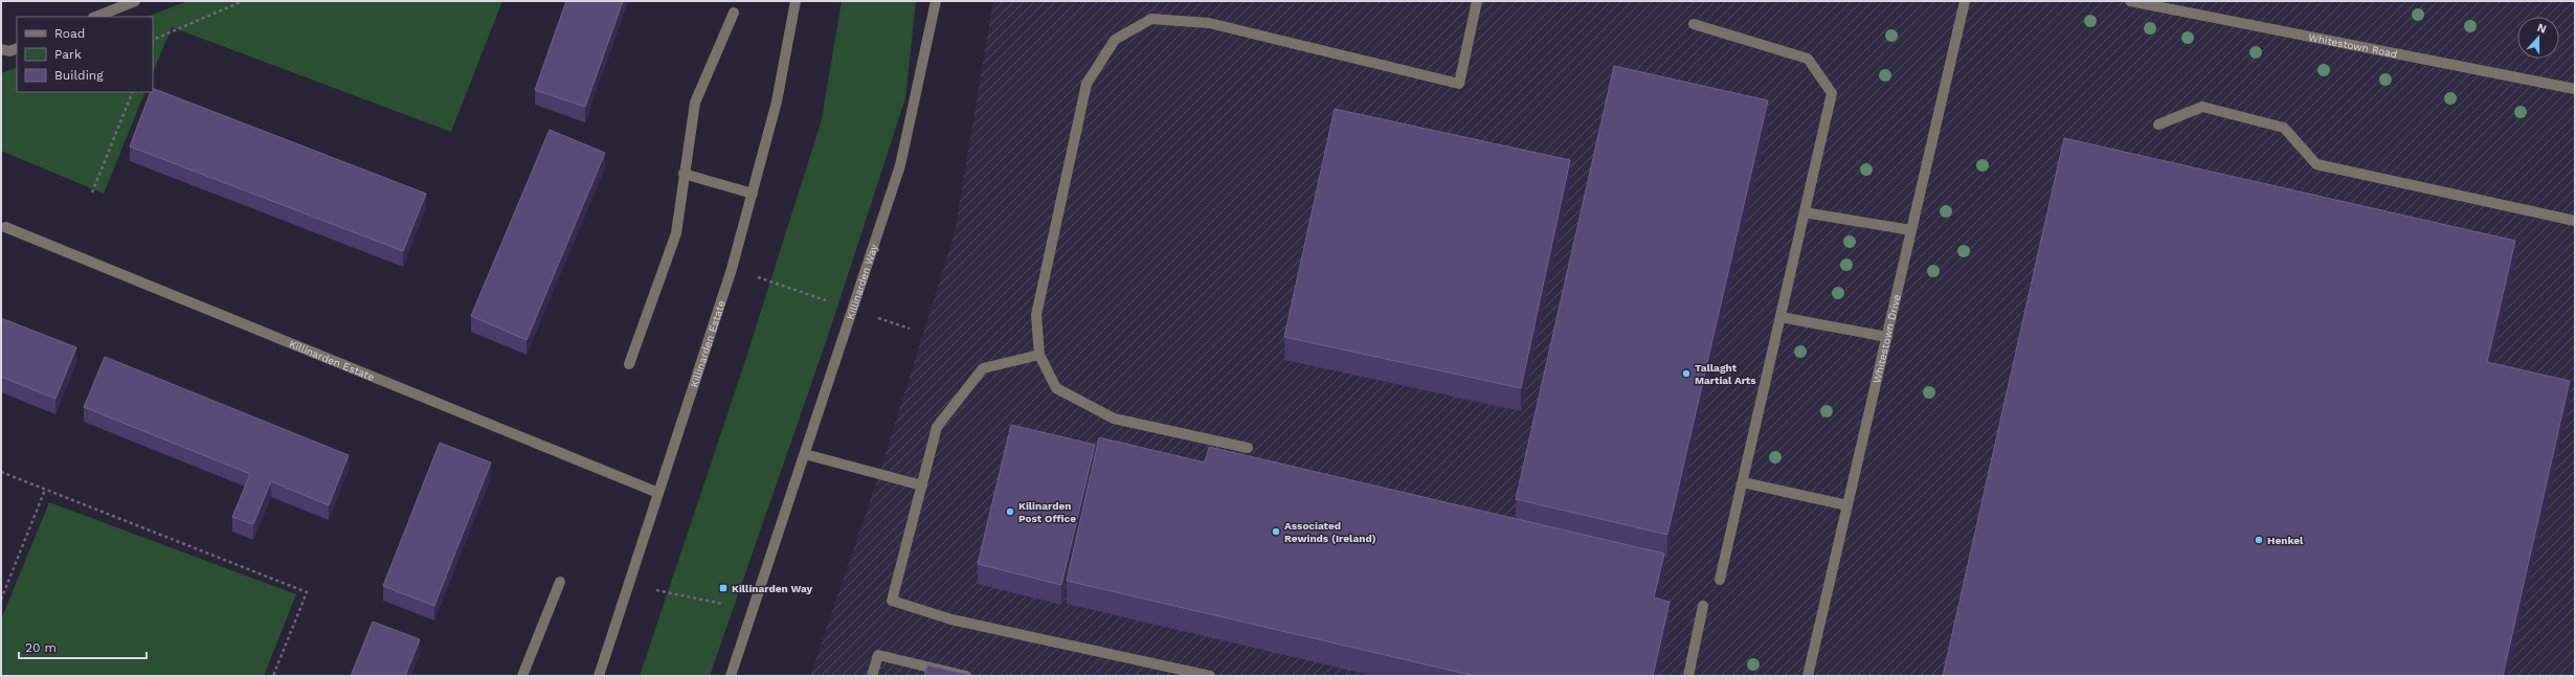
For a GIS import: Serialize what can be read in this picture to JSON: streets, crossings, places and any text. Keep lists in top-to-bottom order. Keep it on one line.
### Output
{"streets":{"street":["Whitestown Road","Killinarden Way","Whitestown Drive","Killinarden Estate"]},"places":{"other":["Tallaght Martial Arts","Kilinarden Post Office","Associated Rewinds (Ireland)","Henkel"],"transit":["Killinarden Way"]},"legend":["Road","Park","Building"],"scale_bar":"20 m","north":"top"}
